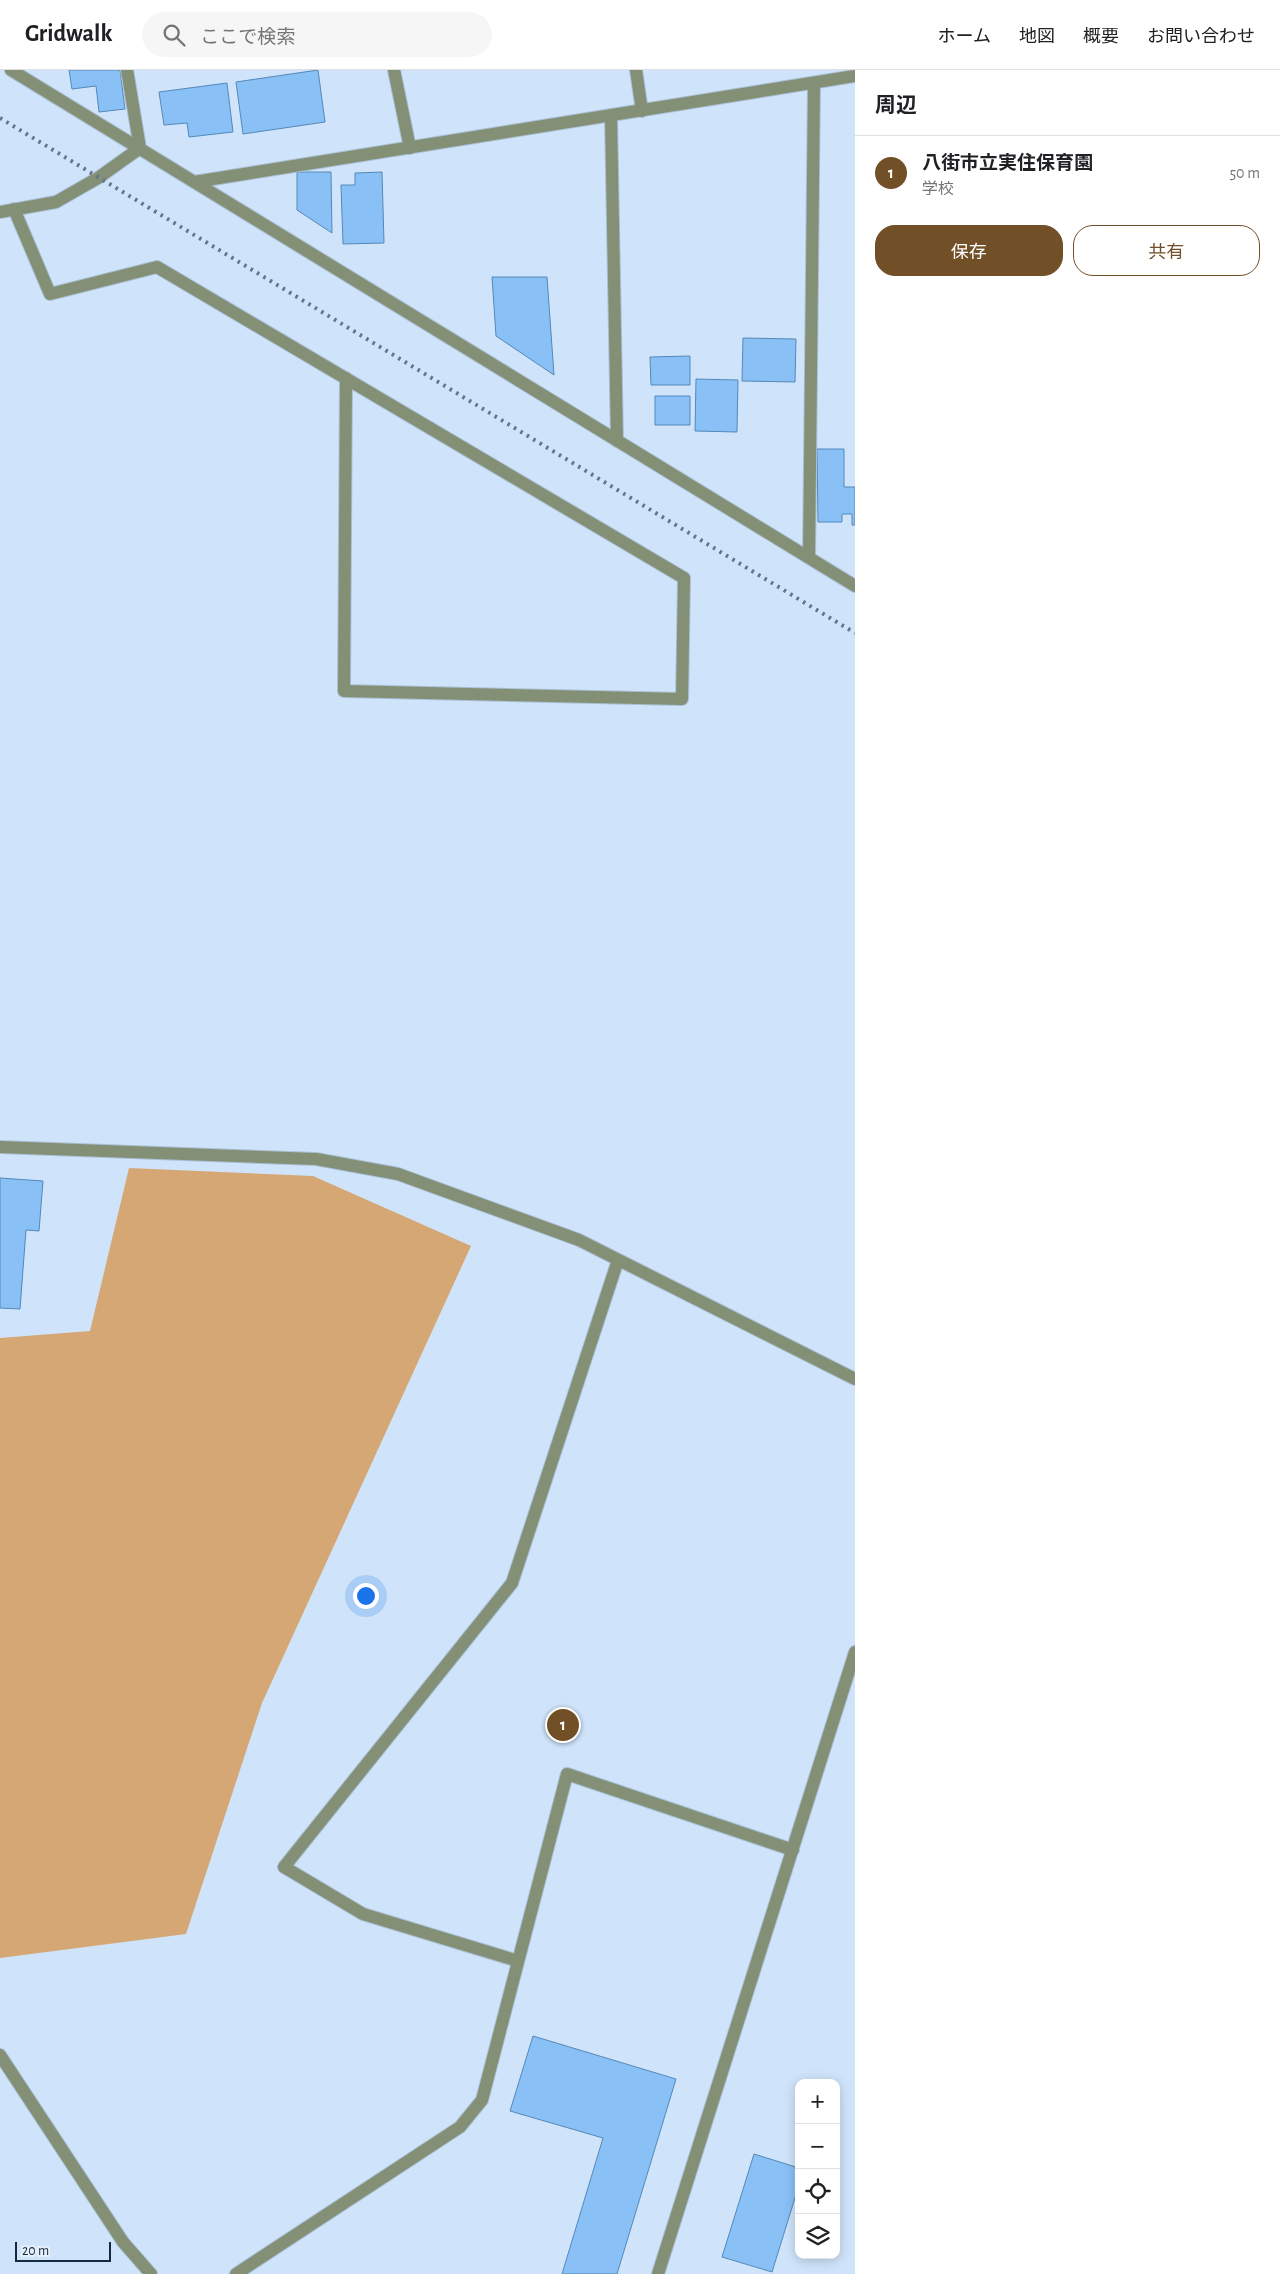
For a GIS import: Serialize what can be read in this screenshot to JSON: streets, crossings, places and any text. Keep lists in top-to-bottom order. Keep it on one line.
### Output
{"scale_bar":"20 m","page":{"header":"Gridwalk","search":"ここで検索","nav":["ホーム","地図","概要","お問い合わせ"],"heading":"周辺","list":[{"mark":"1","name":"八街市立実住保育園","note":"学校","value":"50 m"}],"buttons":["保存","共有"],"pins":"1","map_buttons":["+","−"],"scale":"20 m"}}
